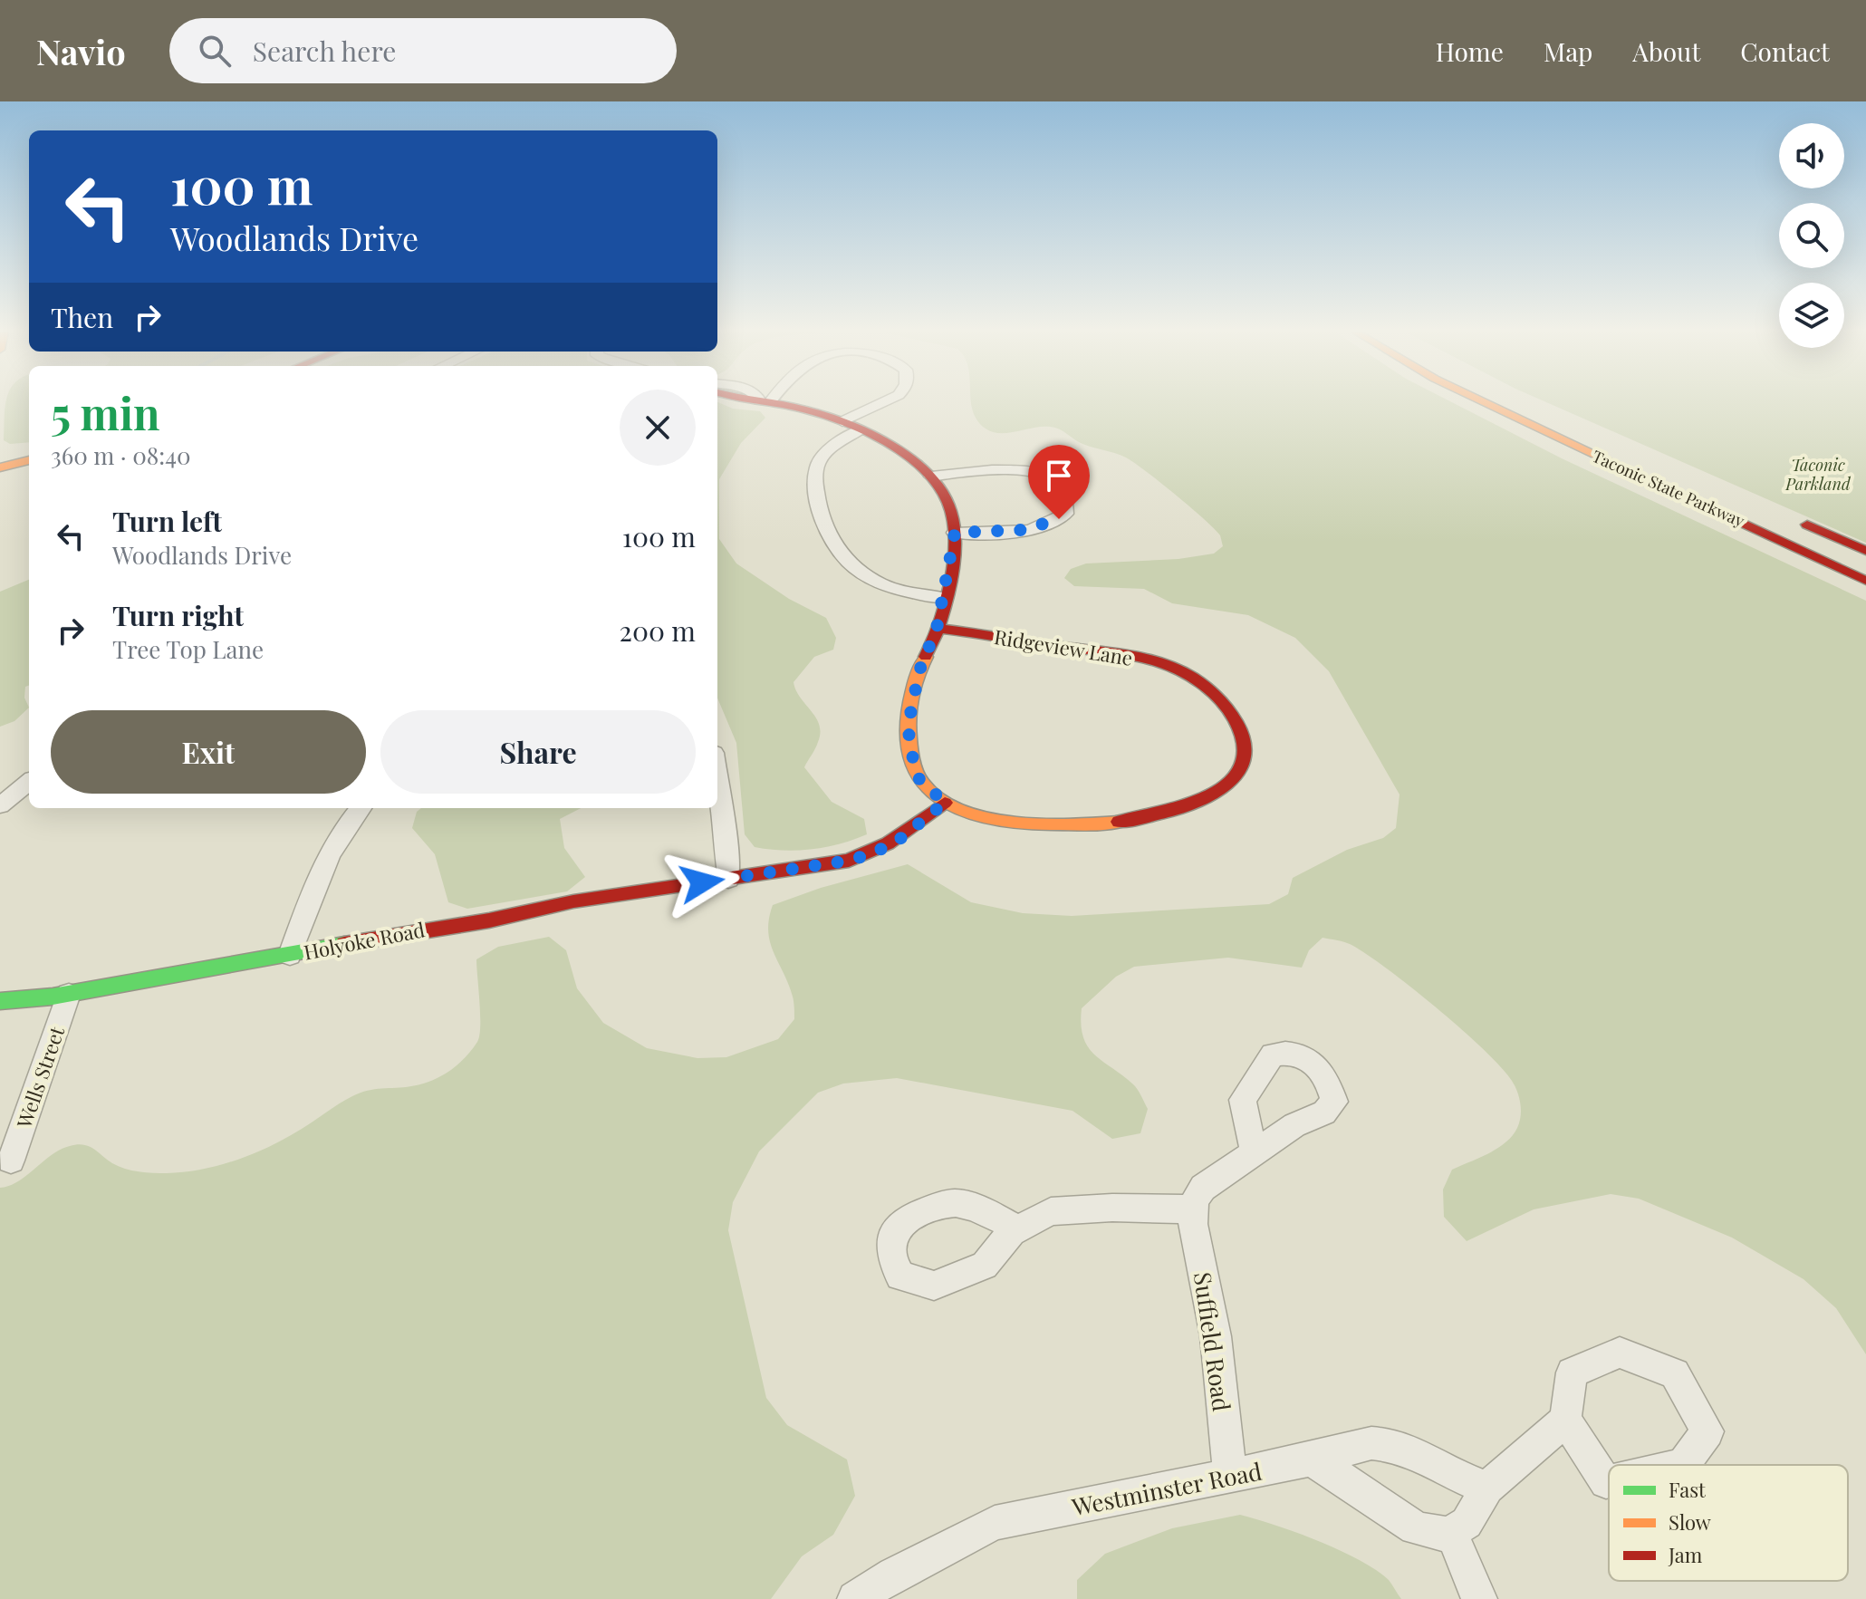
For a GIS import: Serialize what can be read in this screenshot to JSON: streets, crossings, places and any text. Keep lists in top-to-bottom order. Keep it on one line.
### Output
{"streets":{"main road":["Taconic State Parkway","Ridgeview Lane","Holyoke Road"],"street":["Wells Street","Suffield Road","Westminster Road"]},"crossings":[["Ridgeview Lane","Holyoke Road"],["Holyoke Road","Wells Street"],["Suffield Road","Westminster Road"]],"parks":["Taconic Parkland"],"legend":["Fast","Slow","Jam"],"page":{"header":"Navio","search":"Search here","nav":["Home","Map","About","Contact"],"turn":["100 m","Woodlands Drive"],"then":"Then","heading":["5 min","360 m · 08:40"],"list":[{"name":"Turn left","note":"Woodlands Drive","value":"100 m"},{"name":"Turn right","note":"Tree Top Lane","value":"200 m"}],"buttons":["Exit","Share"]}}
